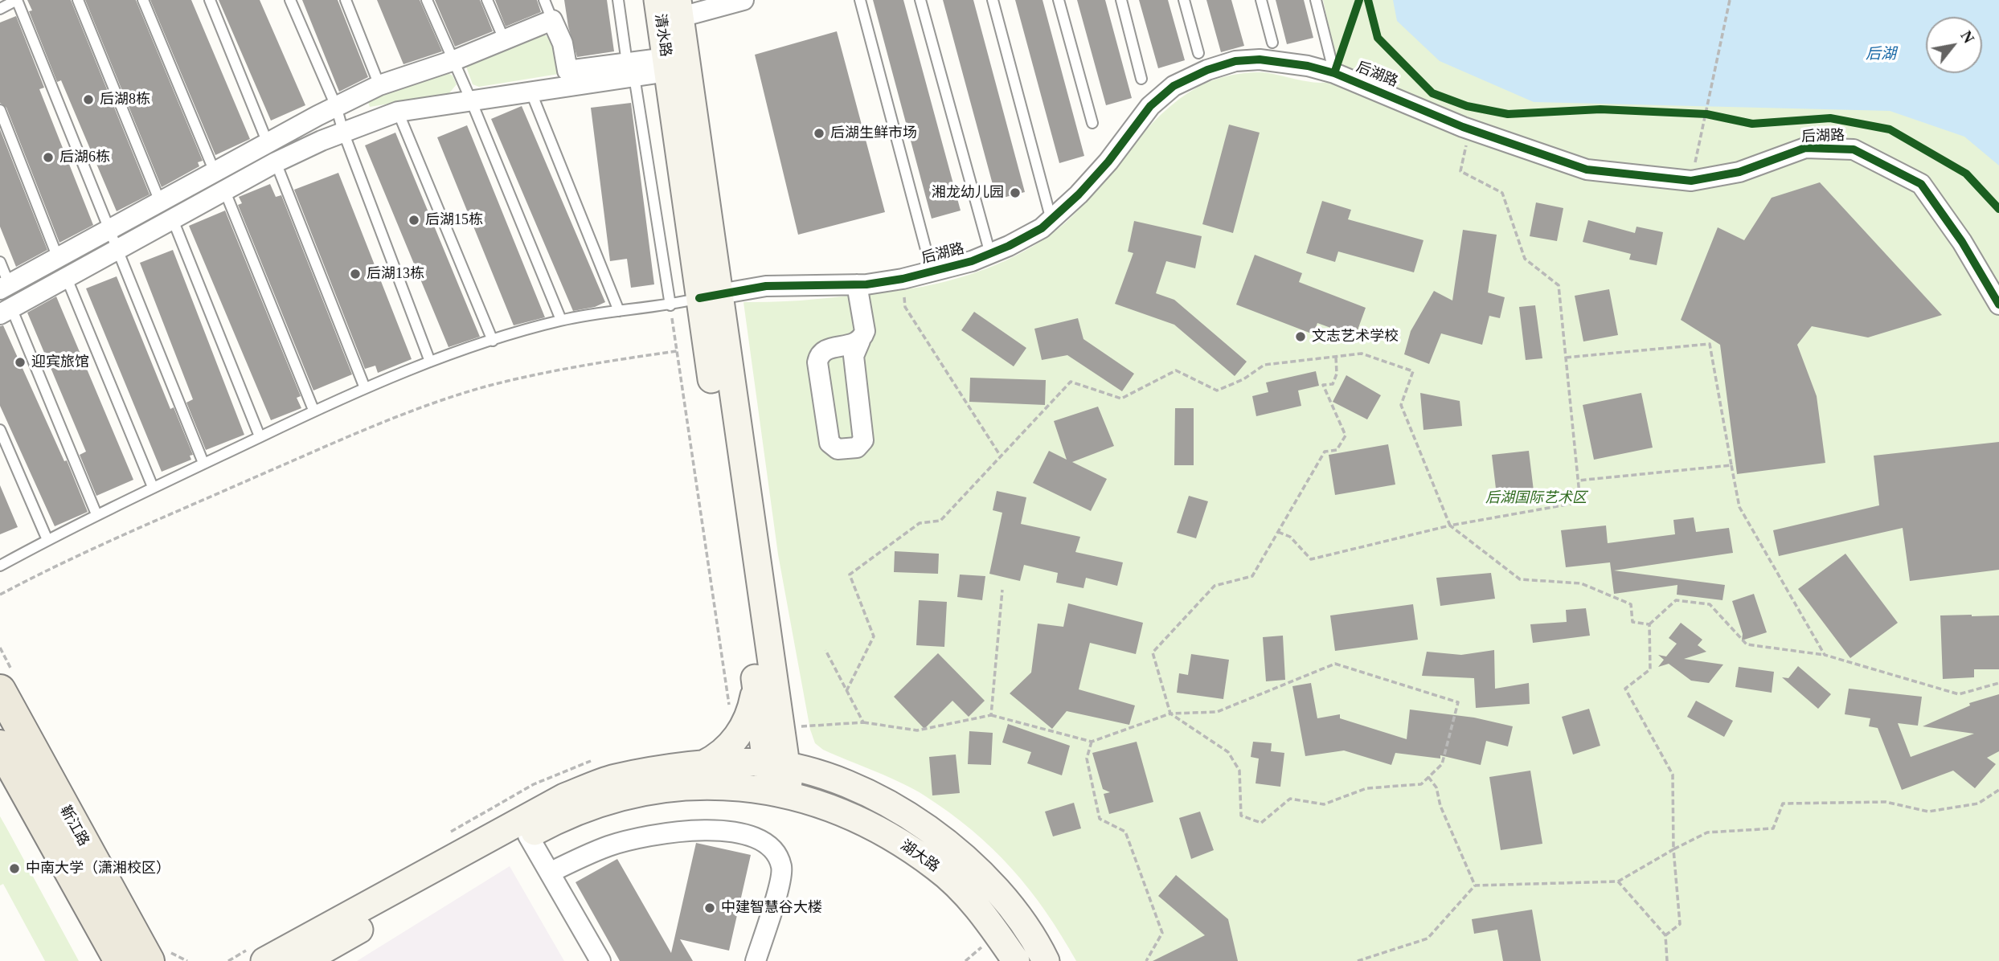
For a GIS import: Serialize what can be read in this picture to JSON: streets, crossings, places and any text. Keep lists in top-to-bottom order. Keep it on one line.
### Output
{"streets":{"main road":["清水路","靳江路","湖大路"],"street":["后湖路"]},"crossings":[["清水路","后湖路"]],"water":["后湖"],"parks":["后湖国际艺术区"],"places":["后湖8栋","后湖生鲜市场","后湖6栋","湘龙幼儿园","后湖15栋","后湖13栋","文志艺术学校","迎宾旅馆","中南大学（潇湘校区）","中建智慧谷大楼"],"north":"top right"}
